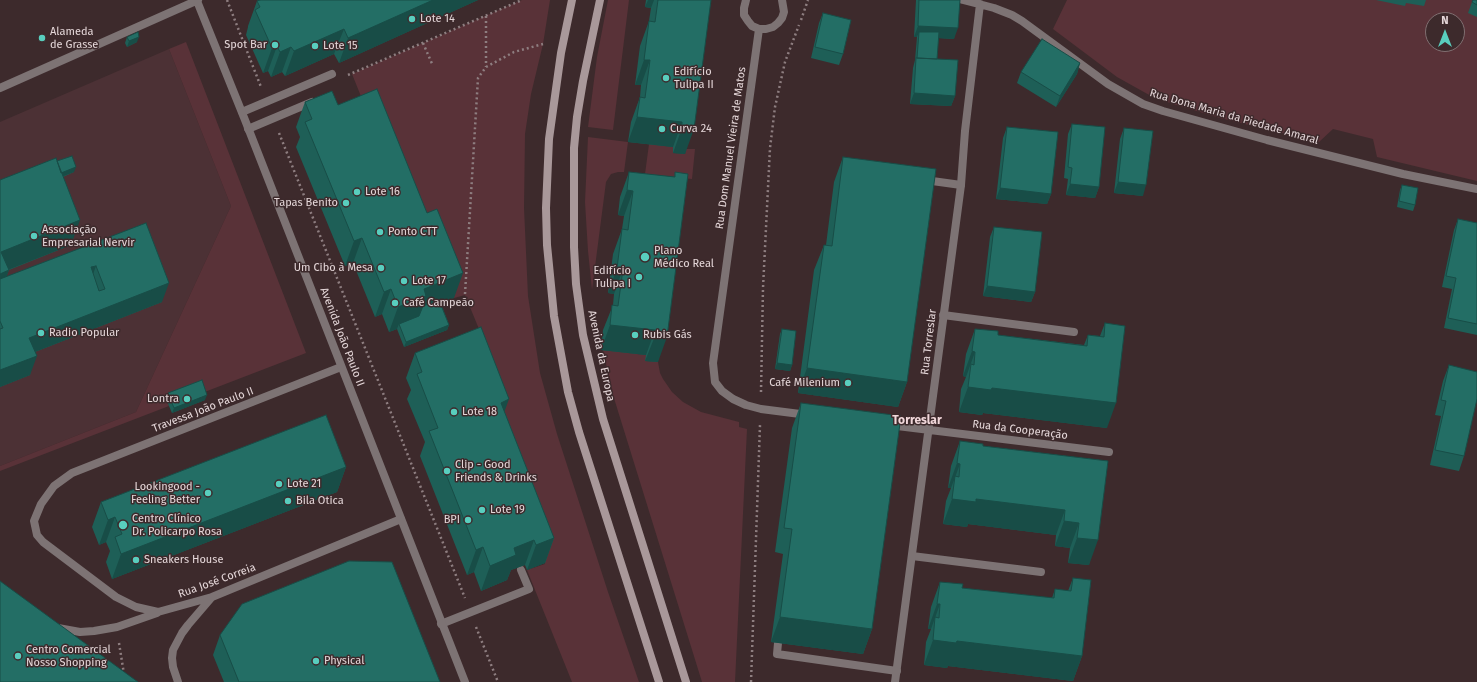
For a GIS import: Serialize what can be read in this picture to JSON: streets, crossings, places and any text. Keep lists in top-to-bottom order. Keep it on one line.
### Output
{"streets":{"main road":["Avenida da Europa"],"street":["Rua Dona Maria da Piedade Amaral","Rua Dom Manuel Vieira de Matos","Avenida João Paulo II","Rua Torreslar","Travessa João Paulo II","Rua da Cooperação","Rua José Correia"]},"crossings":[["Rua Dona Maria da Piedade Amaral","Rua Torreslar"],["Avenida João Paulo II","Travessa João Paulo II"],["Avenida João Paulo II","Rua José Correia"],["Rua Torreslar","Rua da Cooperação"],["Travessa João Paulo II","Rua José Correia"]],"districts":["Torreslar"],"places":["Lote 14","Alameda de Grasse","Spot Bar","Lote 15","Edifício Tulipa II","Curva 24","Lote 16","Tapas Benito","Ponto CTT","Associação Empresarial Nervir","Plano Médico Real","Um Cibo à Mesa","Edifício Tulipa I","Lote 17","Café Campeão","Radio Popular","Rubis Gás","Café Milenium","Lontra","Lote 18","Clip - Good Friends & Drinks","Lote 21","Lookingood - Feeling Better","Bila Otica","Lote 19","BPI","Centro Clínico Dr. Policarpo Rosa","Sneakers House","Centro Comercial Nosso Shopping","Physical"],"north":"top"}
